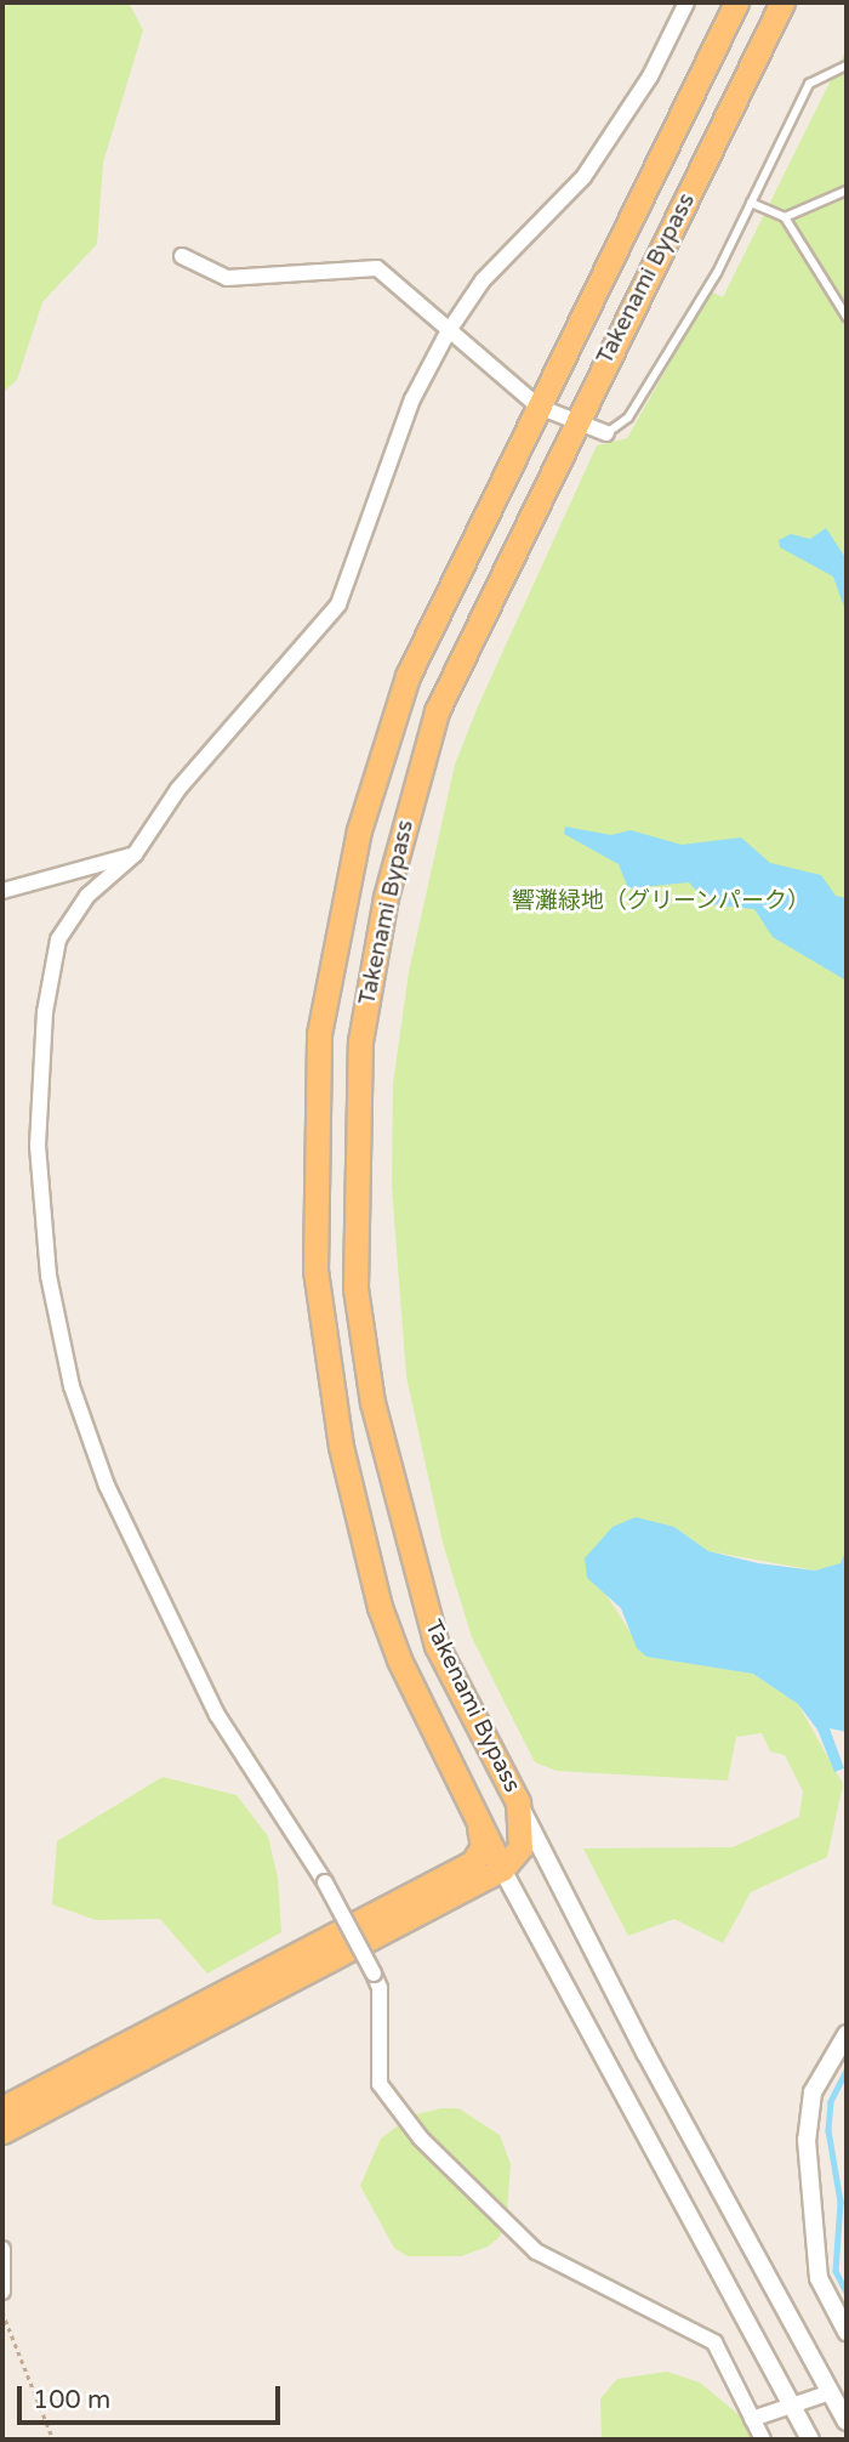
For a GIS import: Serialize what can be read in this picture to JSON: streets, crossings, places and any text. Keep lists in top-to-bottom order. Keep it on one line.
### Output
{"streets":{"highway":["Takenami Bypass"]},"parks":["響灘緑地（グリーンパーク）"],"scale_bar":"100 m"}
